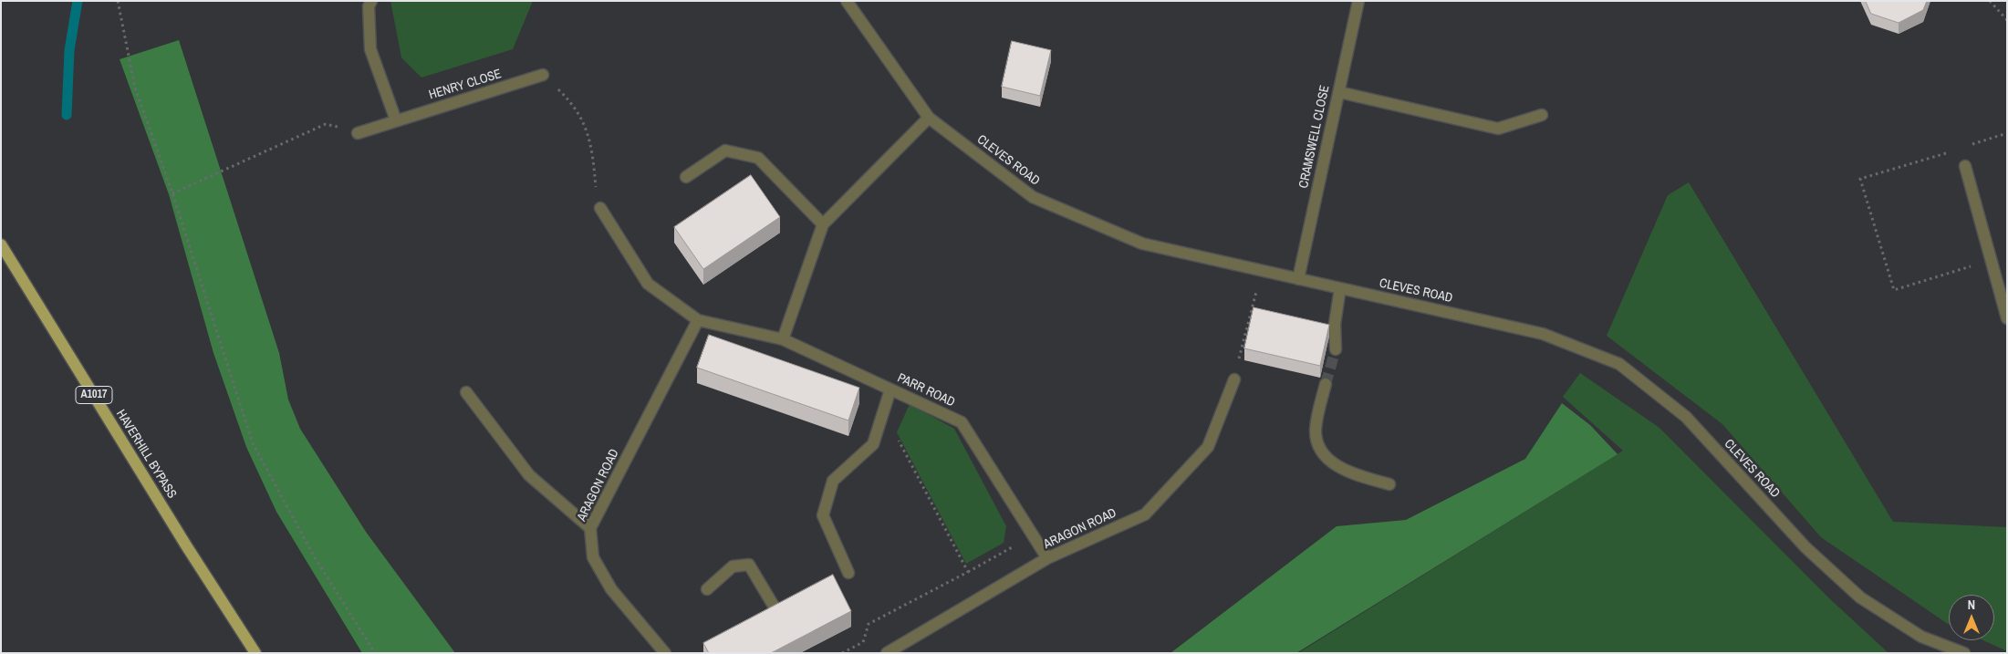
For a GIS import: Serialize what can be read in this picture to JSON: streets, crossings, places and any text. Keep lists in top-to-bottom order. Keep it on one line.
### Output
{"streets":{"main road":["A1017","HAVERHILL BYPASS"],"street":["HENRY CLOSE","CRAMSWELL CLOSE","CLEVES ROAD","PARR ROAD","ARAGON ROAD"]},"crossings":[["CRAMSWELL CLOSE","CLEVES ROAD"],["PARR ROAD","ARAGON ROAD"]],"north":"top"}
